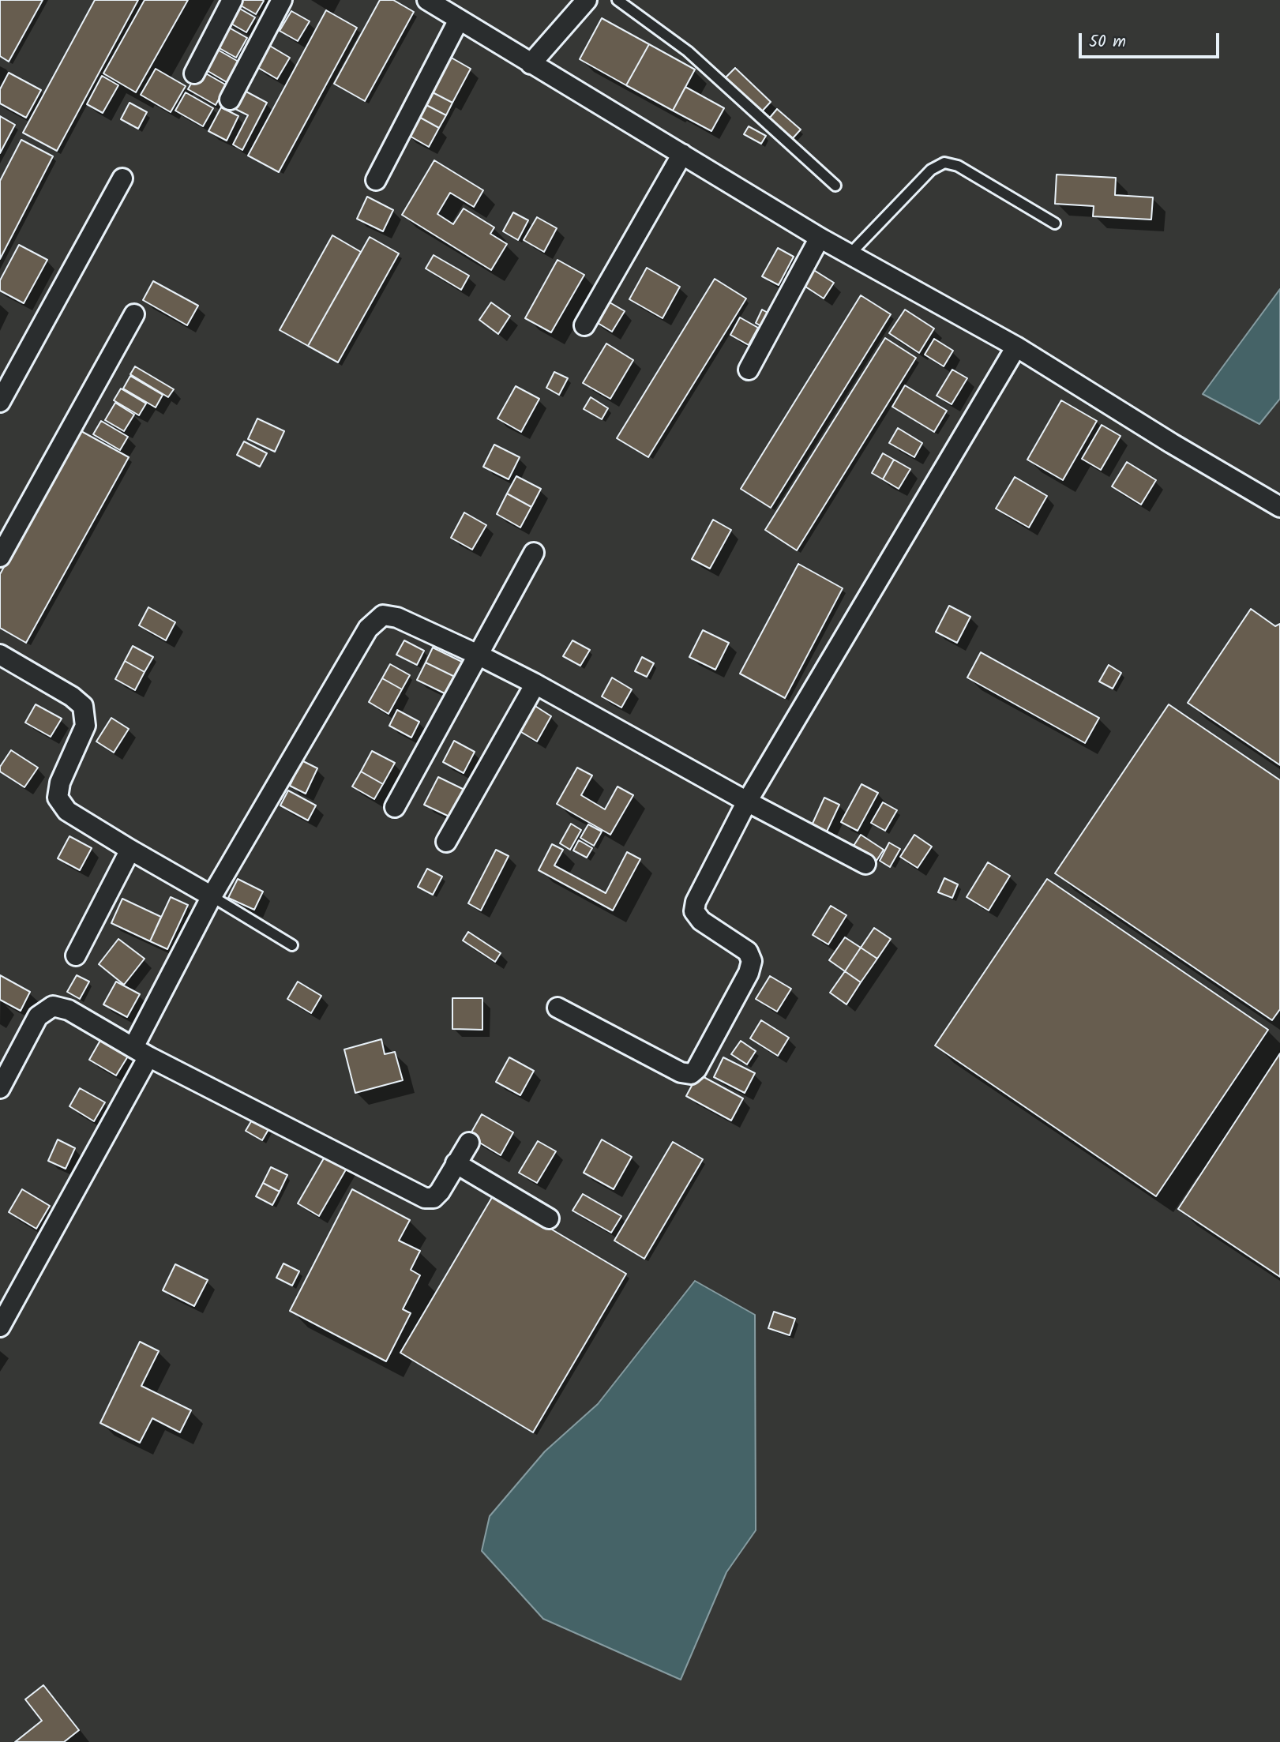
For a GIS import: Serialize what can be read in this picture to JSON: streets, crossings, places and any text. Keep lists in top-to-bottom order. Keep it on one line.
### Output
{"scale_bar":"50 m"}
